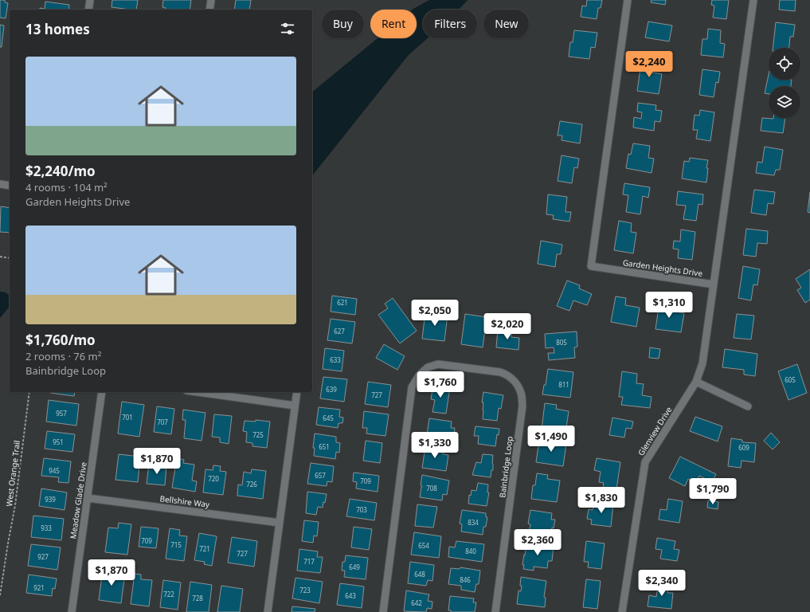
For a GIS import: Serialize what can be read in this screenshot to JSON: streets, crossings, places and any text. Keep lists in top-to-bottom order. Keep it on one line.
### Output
{"streets":{"street":["Garden Heights Drive","Glenview Drive","Bainbridge Loop","Meadow Glade Drive","Bellshire Way"],"path":["West Orange Trail"]},"crossings":[["Garden Heights Drive","Glenview Drive"],["Meadow Glade Drive","Bellshire Way"]],"house_numbers":["621","627","805","633","605","811","639","727","957","701","645","707","725","951","651","609","945","657","720","709","726","708","939","703","834","933","709","715","654","721","840","727","927","717","649","648","846","921","723","722","643","728","642"],"page":{"chip":["Buy","Rent","Filters","New"],"heading":"13 homes","list":[{"name":"$2,240/mo","note":"4 rooms · 104 m² · Garden Heights Drive"},{"name":"$1,760/mo","note":"2 rooms · 76 m² · Bainbridge Loop"}],"price":["$2,240","$1,310","$2,050","$2,020","$1,760","$1,490","$1,330","$1,870","$1,790","$1,830","$2,360","$1,870","$2,340"]}}
